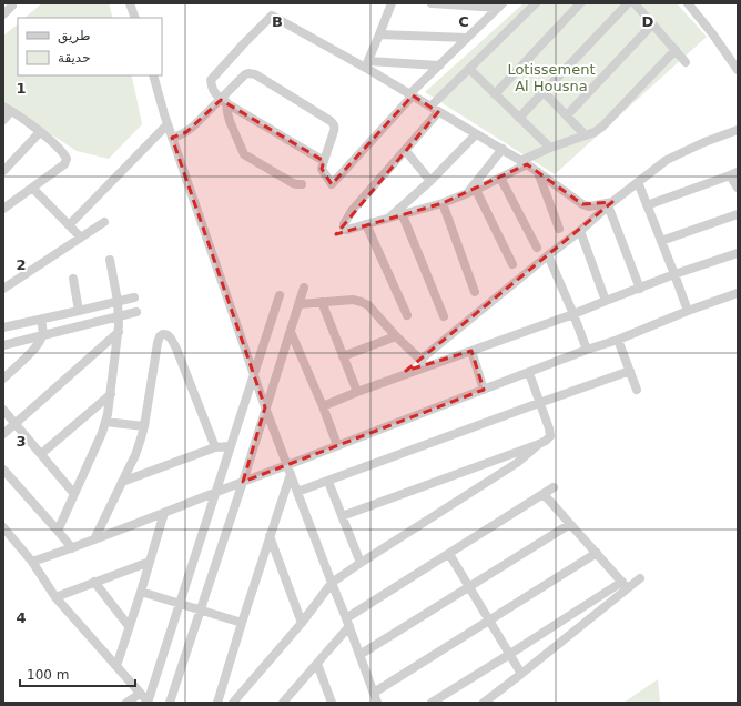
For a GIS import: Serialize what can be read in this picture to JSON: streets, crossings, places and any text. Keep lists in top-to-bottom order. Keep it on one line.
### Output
{"parks":["Lotissement Al Housna"],"legend":["طريق","حديقة"],"scale_bar":"100 m","grid":{"columns":["B","C","D"],"rows":["1","2","3","4"]}}
